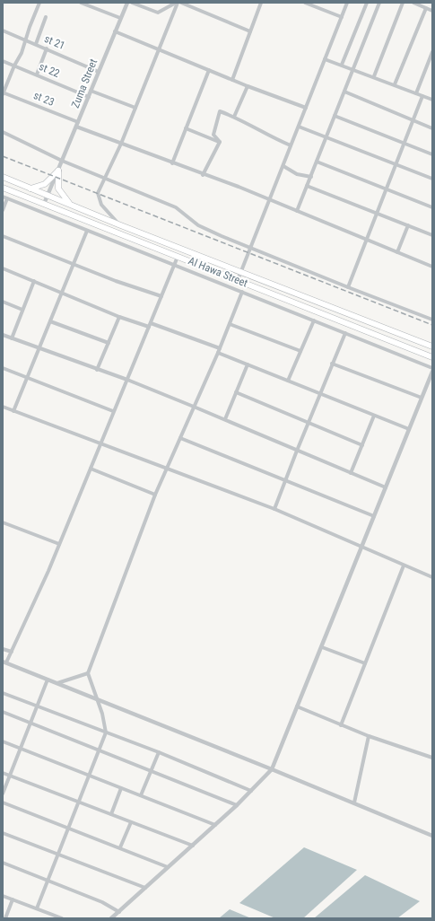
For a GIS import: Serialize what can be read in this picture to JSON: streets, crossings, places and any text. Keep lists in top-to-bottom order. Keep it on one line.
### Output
{"streets":{"highway":["Al Hawa Street"],"street":["st 21","st 22","Zuma Street","st 23"]},"crossings":[["st 21","Zuma Street"],["st 22","Zuma Street"],["Zuma Street","st 23"],["Zuma Street","Al Hawa Street"]]}
